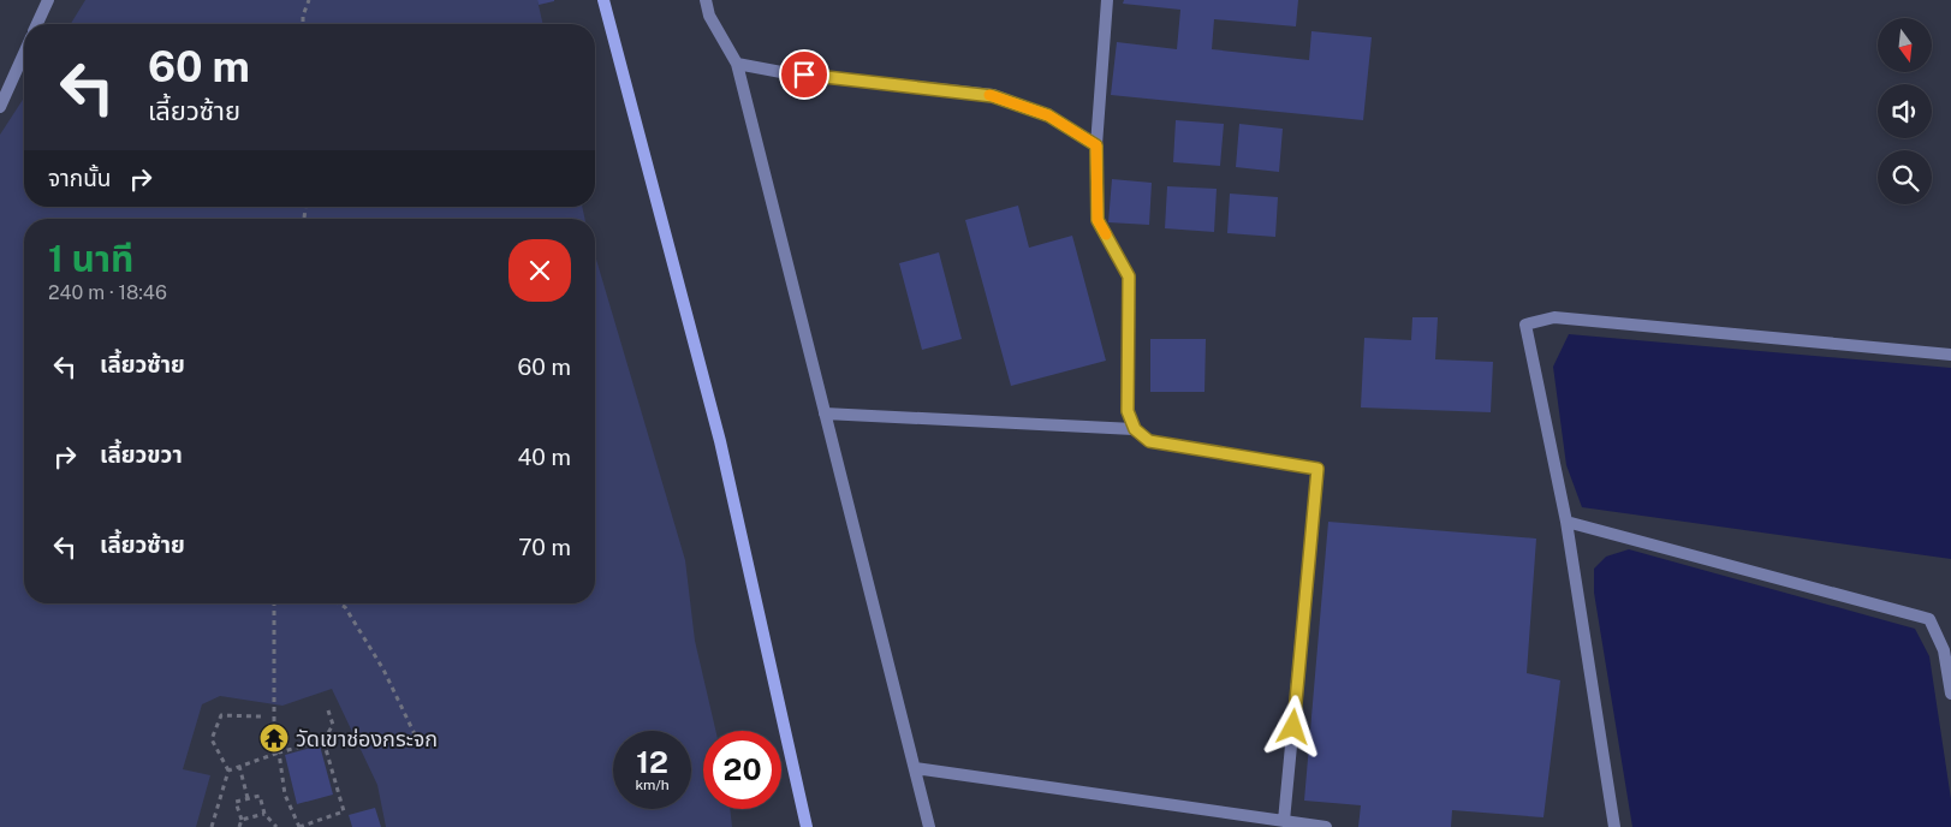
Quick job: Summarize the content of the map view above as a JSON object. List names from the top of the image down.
{
  "places": {
    "temple": ["วัดเขาช่องกระจก"]
  },
  "north": "bottom",
  "page": {
    "turn": ["60 m", "เลี้ยวซ้าย"],
    "then": "จากนั้น",
    "heading": ["1 นาที", "240 m · 18:46"],
    "list": [
      {
        "name": "เลี้ยวซ้าย",
        "value": "60 m"
      },
      {
        "name": "เลี้ยวขวา",
        "value": "40 m"
      },
      {
        "name": "เลี้ยวซ้าย",
        "value": "70 m"
      }
    ],
    "speed": "12 km/h",
    "limit": "20"
  }
}
